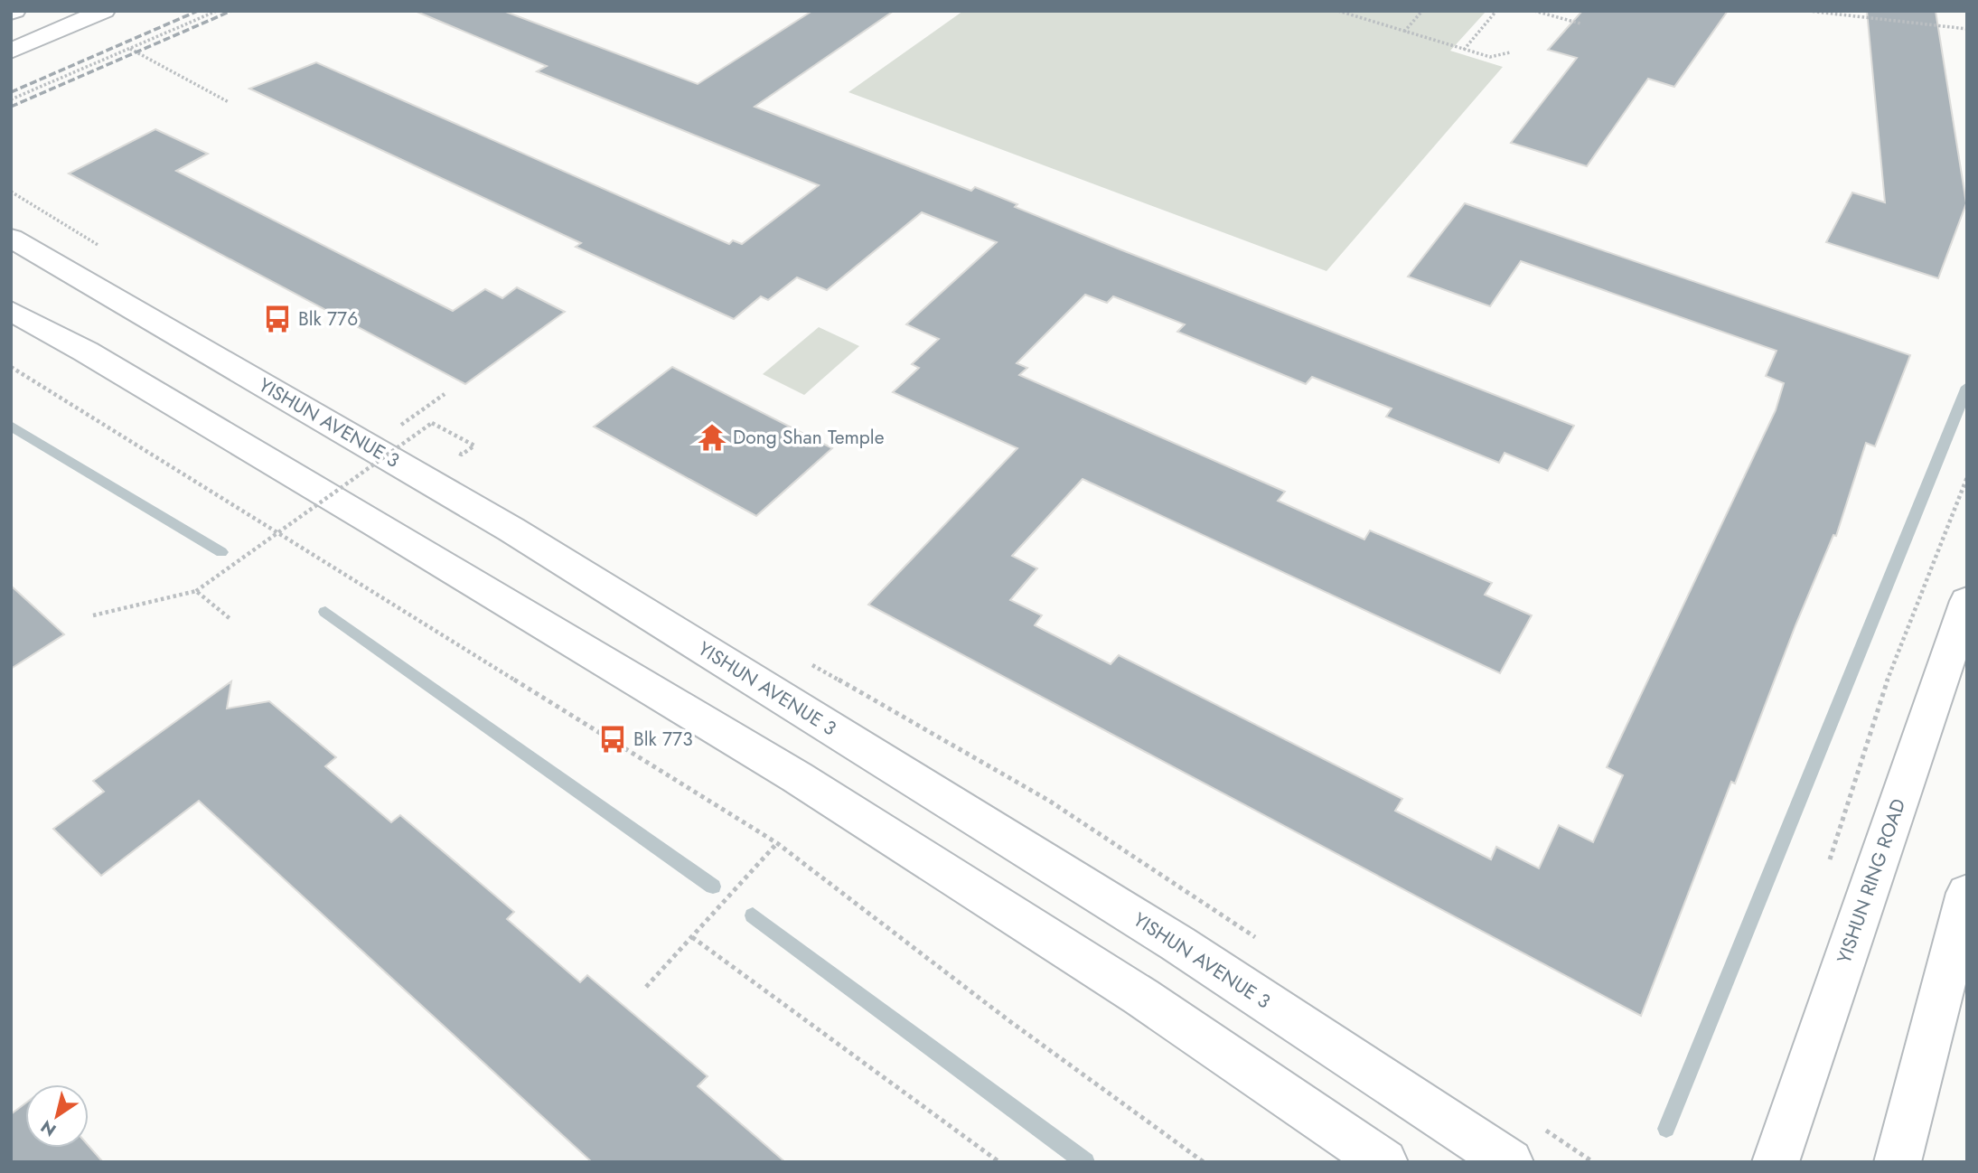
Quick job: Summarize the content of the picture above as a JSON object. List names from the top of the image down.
{
  "streets": {
    "main road": ["YISHUN AVENUE 3", "YISHUN RING ROAD"]
  },
  "places": {
    "bus stop": ["Blk 776", "Blk 773"],
    "temple": ["Dong Shan Temple"]
  },
  "north": "bottom left"
}
